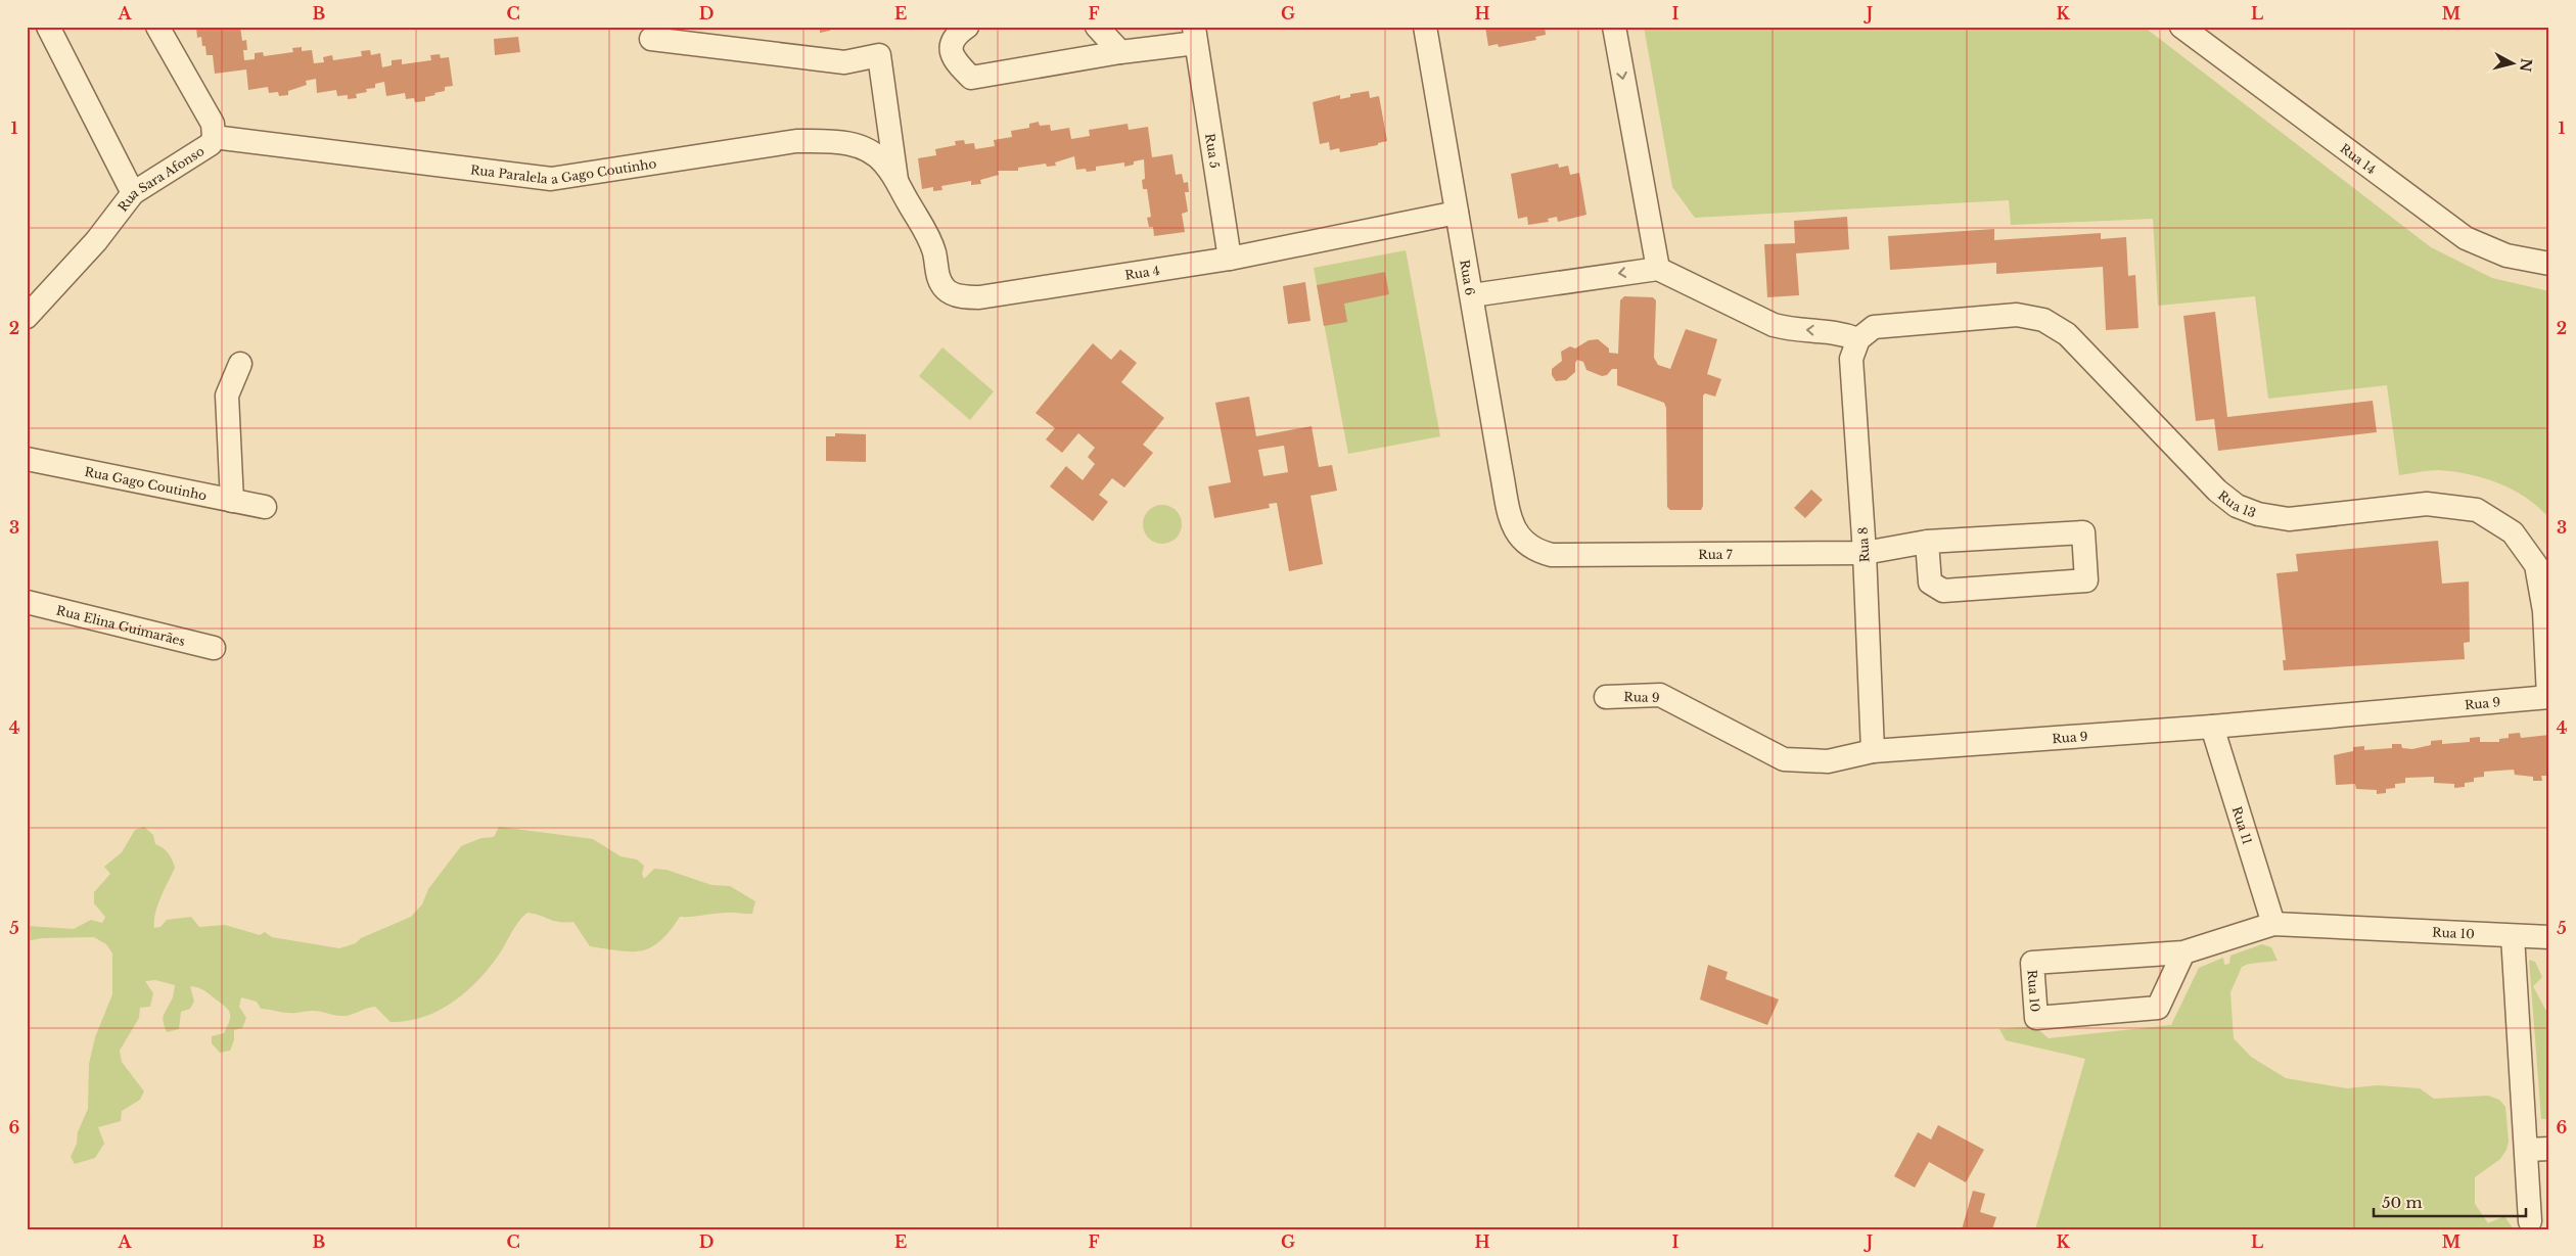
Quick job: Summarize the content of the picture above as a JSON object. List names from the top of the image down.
{
  "streets": {
    "street": [
      "Rua 5",
      "Rua 14",
      "Rua Paralela a Gago Coutinho",
      "Rua Sara Afonso",
      "Rua 4",
      "Rua 6",
      "Rua Gago Coutinho",
      "Rua 13",
      "Rua 8",
      "Rua 7",
      "Rua Elina Guimarães",
      "Rua 9",
      "Rua 11",
      "Rua 10"
    ]
  },
  "crossings": [
    ["Rua 5", "Rua 4"],
    ["Rua Paralela a Gago Coutinho", "Rua Sara Afonso"],
    ["Rua Paralela a Gago Coutinho", "Rua 4"],
    ["Rua 4", "Rua 6"],
    ["Rua 6", "Rua 7"],
    ["Rua 13", "Rua 8"],
    ["Rua 13", "Rua 9"],
    ["Rua 8", "Rua 7"],
    ["Rua 8", "Rua 9"],
    ["Rua 9", "Rua 11"],
    ["Rua 11", "Rua 10"]
  ],
  "scale_bar": "50 m",
  "north": "right",
  "grid": {
    "columns": [
      "A",
      "B",
      "C",
      "D",
      "E",
      "F",
      "G",
      "H",
      "I",
      "J",
      "K",
      "L",
      "M"
    ],
    "rows": [
      "1",
      "2",
      "3",
      "4",
      "5",
      "6"
    ]
  }
}
